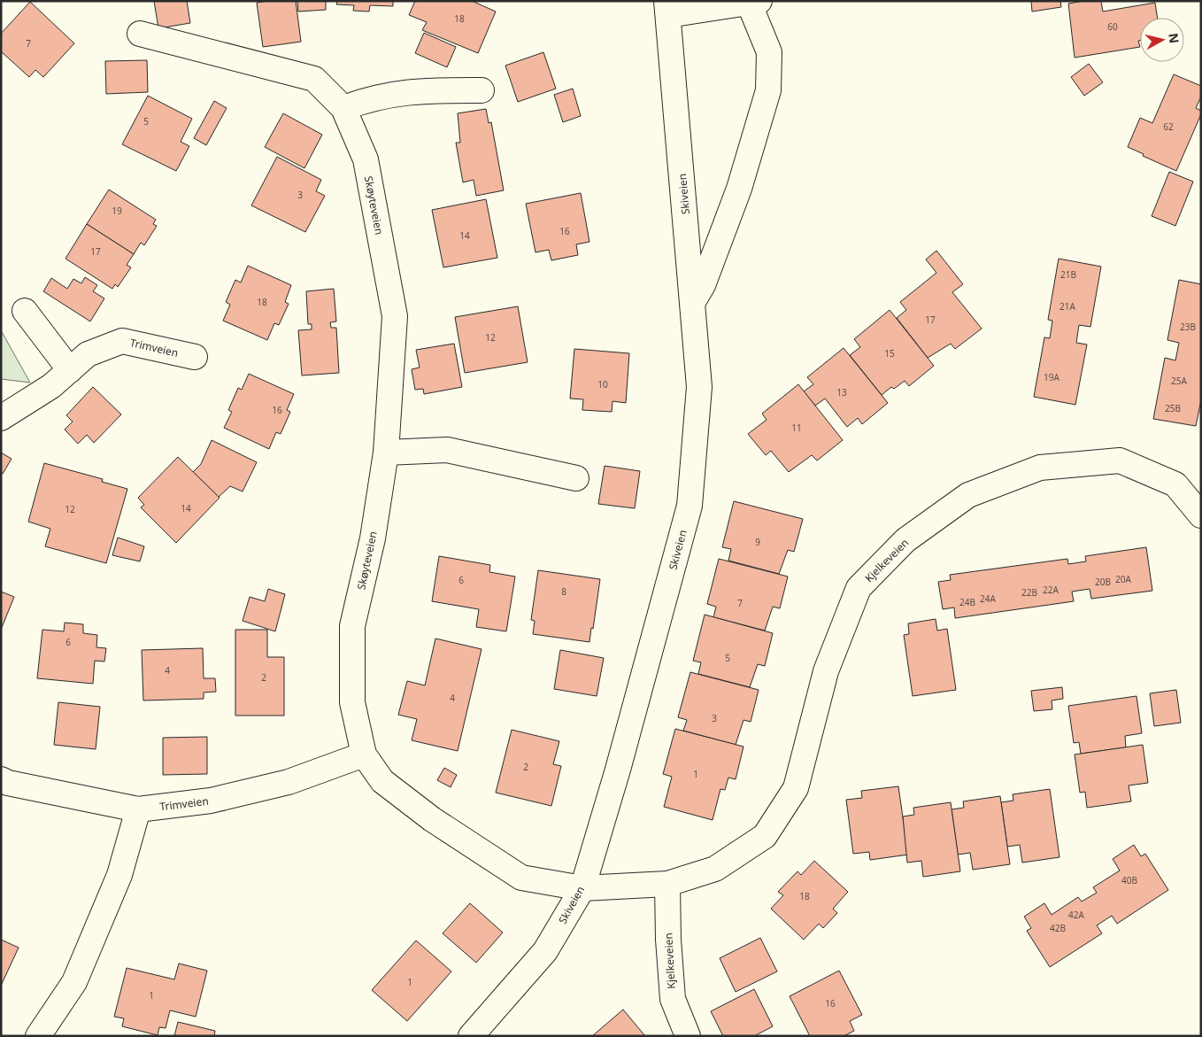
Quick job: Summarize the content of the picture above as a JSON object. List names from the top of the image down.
{
  "streets": {
    "street": [
      "Skiveien",
      "Skøyteveien",
      "Trimveien",
      "Kjelkeveien"
    ]
  },
  "crossings": [
    ["Skiveien", "Skøyteveien"],
    ["Skiveien", "Kjelkeveien"],
    ["Skøyteveien", "Trimveien"],
    ["Skøyteveien", "Kjelkeveien"]
  ],
  "house_numbers": [
    "18",
    "60",
    "7",
    "5",
    "62",
    "3",
    "19",
    "16",
    "14",
    "17",
    "21B",
    "18",
    "21A",
    "17",
    "23B",
    "12",
    "15",
    "19A",
    "25A",
    "10",
    "13",
    "25B",
    "16",
    "11",
    "14",
    "12",
    "9",
    "20A",
    "6",
    "20B",
    "22A",
    "8",
    "22B",
    "24A",
    "24B",
    "7",
    "6",
    "5",
    "4",
    "2",
    "4",
    "3",
    "2",
    "1",
    "40B",
    "18",
    "42A",
    "42B",
    "1",
    "1",
    "16"
  ],
  "north": "right"
}
